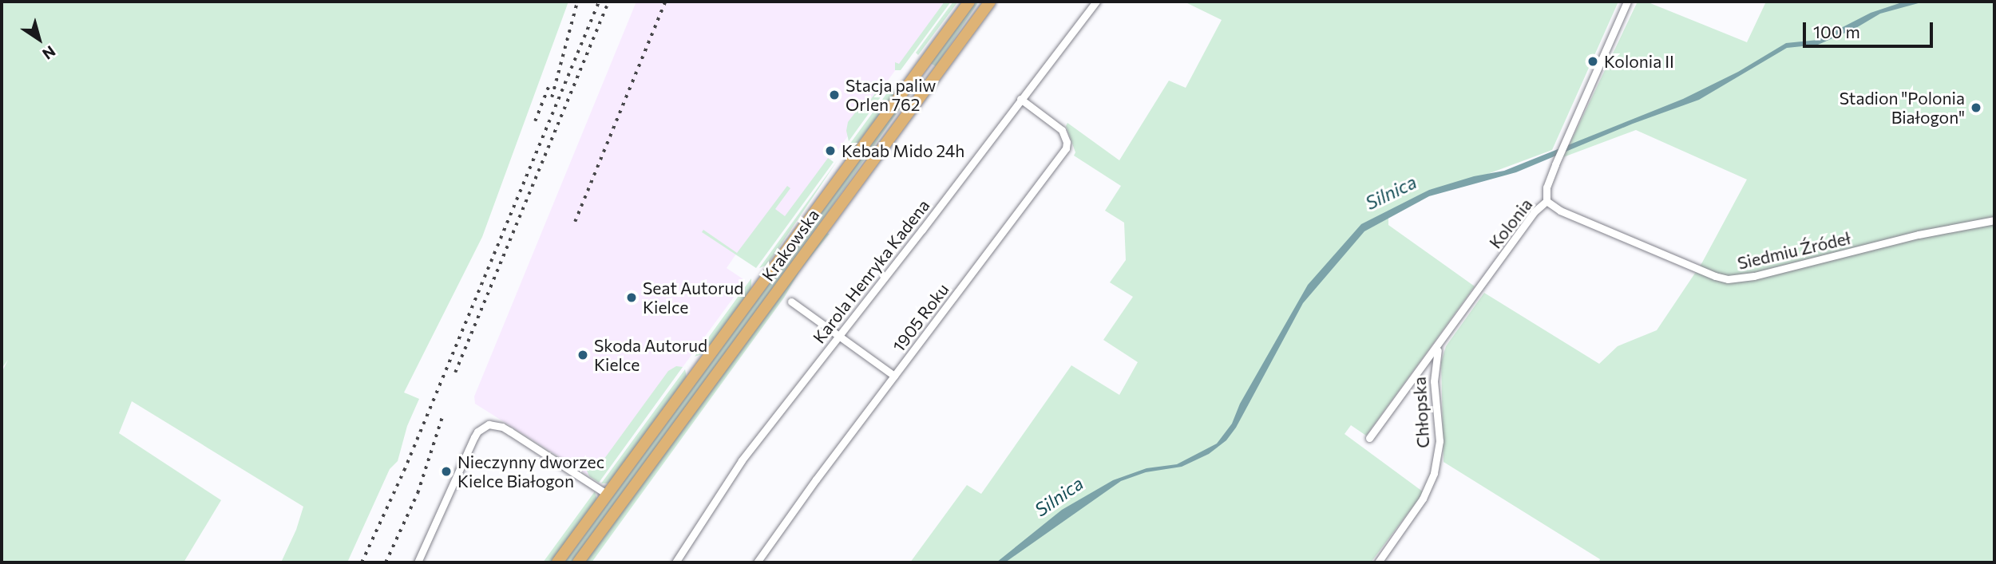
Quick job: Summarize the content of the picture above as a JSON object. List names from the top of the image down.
{
  "streets": {
    "main road": ["Krakowska"],
    "street": [
      "Kolonia",
      "Siedmiu Źródeł",
      "Karola Henryka Kadena",
      "1905 Roku",
      "Chłopska"
    ]
  },
  "crossings": [
    ["Kolonia", "Siedmiu Źródeł"],
    ["Kolonia", "Chłopska"],
    ["Karola Henryka Kadena", "1905 Roku"]
  ],
  "water": ["Silnica"],
  "places": [
    "Kolonia II",
    "Stacja paliw Orlen 762",
    "Stadion \"Polonia Białogon\"",
    "Kebab Mido 24h",
    "Seat Autorud Kielce",
    "Skoda Autorud Kielce",
    "Nieczynny dworzec Kielce Białogon"
  ],
  "scale_bar": "100 m",
  "north": "bottom right"
}
